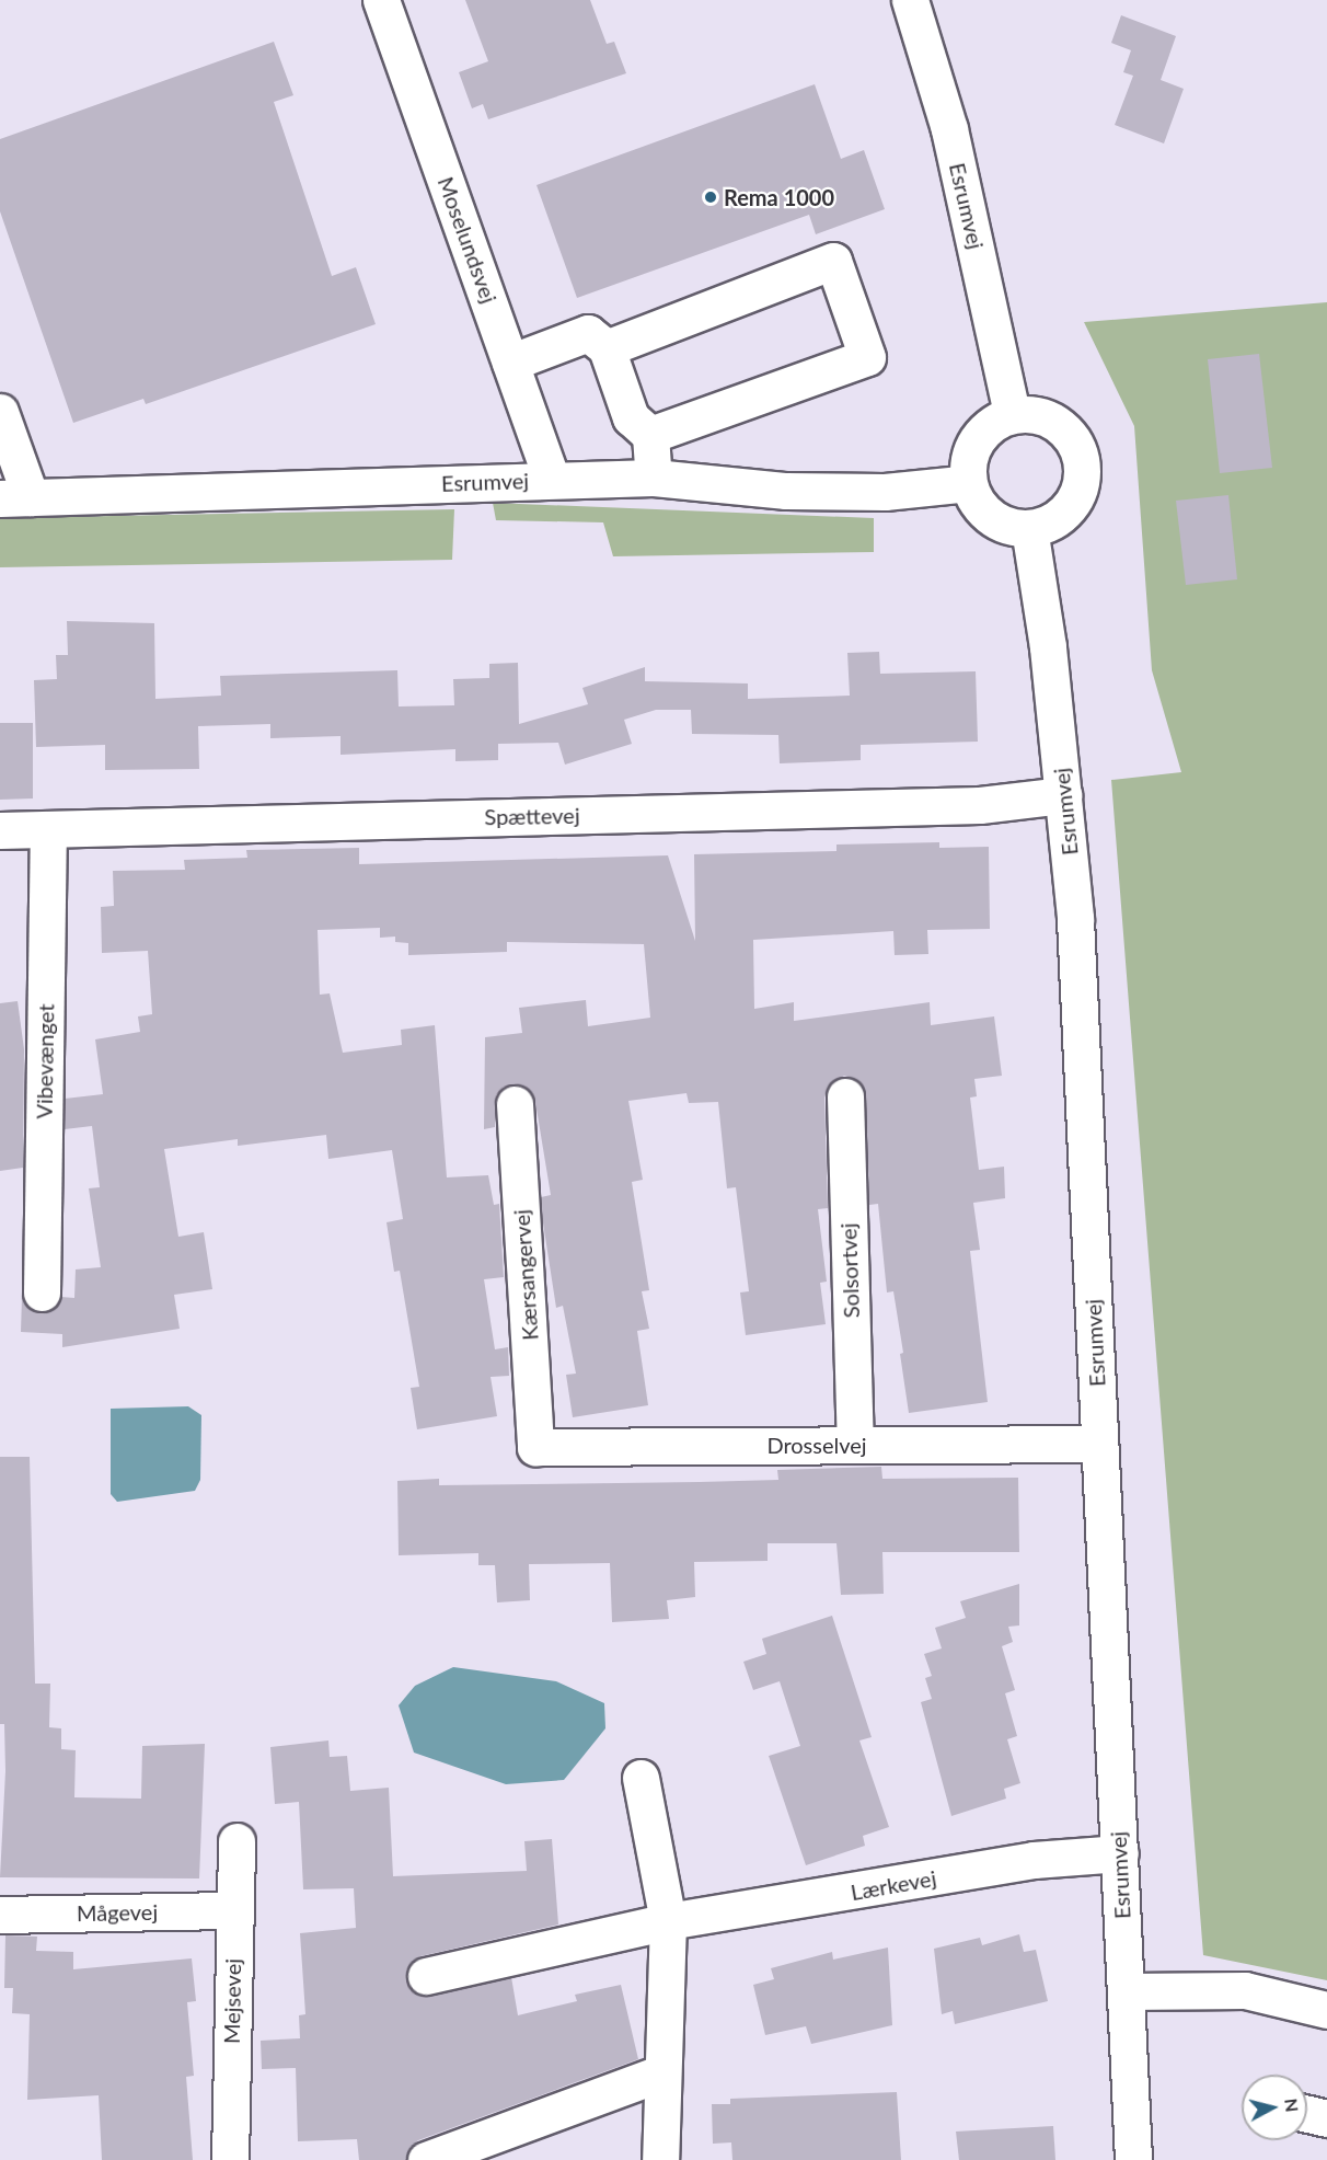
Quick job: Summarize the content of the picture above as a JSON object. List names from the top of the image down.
{
  "streets": {
    "street": [
      "Esrumvej",
      "Moselundsvej",
      "Spættevej",
      "Vibevænget",
      "Solsortvej",
      "Kærsangervej",
      "Drosselvej",
      "Lærkevej",
      "Mågevej",
      "Mejsevej"
    ]
  },
  "crossings": [
    ["Esrumvej", "Moselundsvej"],
    ["Esrumvej", "Spættevej"],
    ["Esrumvej", "Drosselvej"],
    ["Esrumvej", "Lærkevej"],
    ["Spættevej", "Vibevænget"],
    ["Solsortvej", "Drosselvej"],
    ["Kærsangervej", "Drosselvej"],
    ["Mågevej", "Mejsevej"]
  ],
  "places": ["Rema 1000"],
  "north": "right"
}
